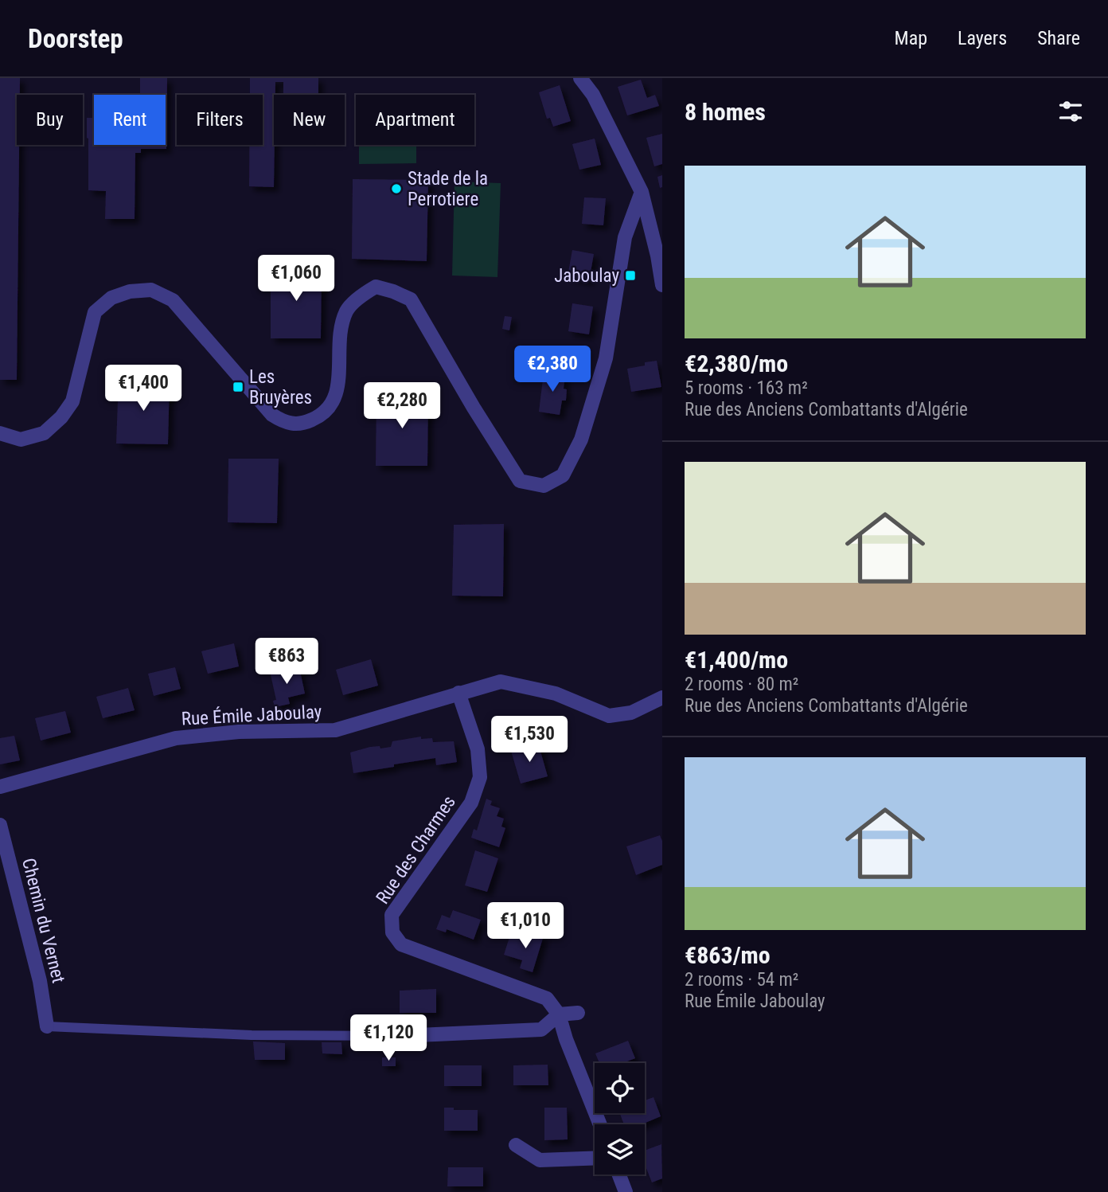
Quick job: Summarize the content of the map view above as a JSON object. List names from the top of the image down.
{
  "streets": {
    "street": ["Rue Émile Jaboulay", "Rue des Charmes", "Chemin du Vernet"]
  },
  "crossings": [
    ["Rue Émile Jaboulay", "Rue des Charmes"]
  ],
  "places": {
    "other": ["Stade de la Perrotiere"],
    "transit": ["Jaboulay", "Les Bruyères"]
  },
  "page": {
    "header": "Doorstep",
    "nav": ["Map", "Layers", "Share"],
    "heading": "8 homes",
    "chip": [
      "Buy",
      "Rent",
      "Filters",
      "New",
      "Apartment"
    ],
    "list": [
      {
        "name": "€2,380/mo",
        "note": "5 rooms · 163 m² · Rue des Anciens Combattants d'Algérie"
      },
      {
        "name": "€1,400/mo",
        "note": "2 rooms · 80 m² · Rue des Anciens Combattants d'Algérie"
      },
      {
        "name": "€863/mo",
        "note": "2 rooms · 54 m² · Rue Émile Jaboulay"
      }
    ],
    "price": [
      "€1,060",
      "€2,380",
      "€1,400",
      "€2,280",
      "€863",
      "€1,530",
      "€1,010",
      "€1,120"
    ]
  }
}
